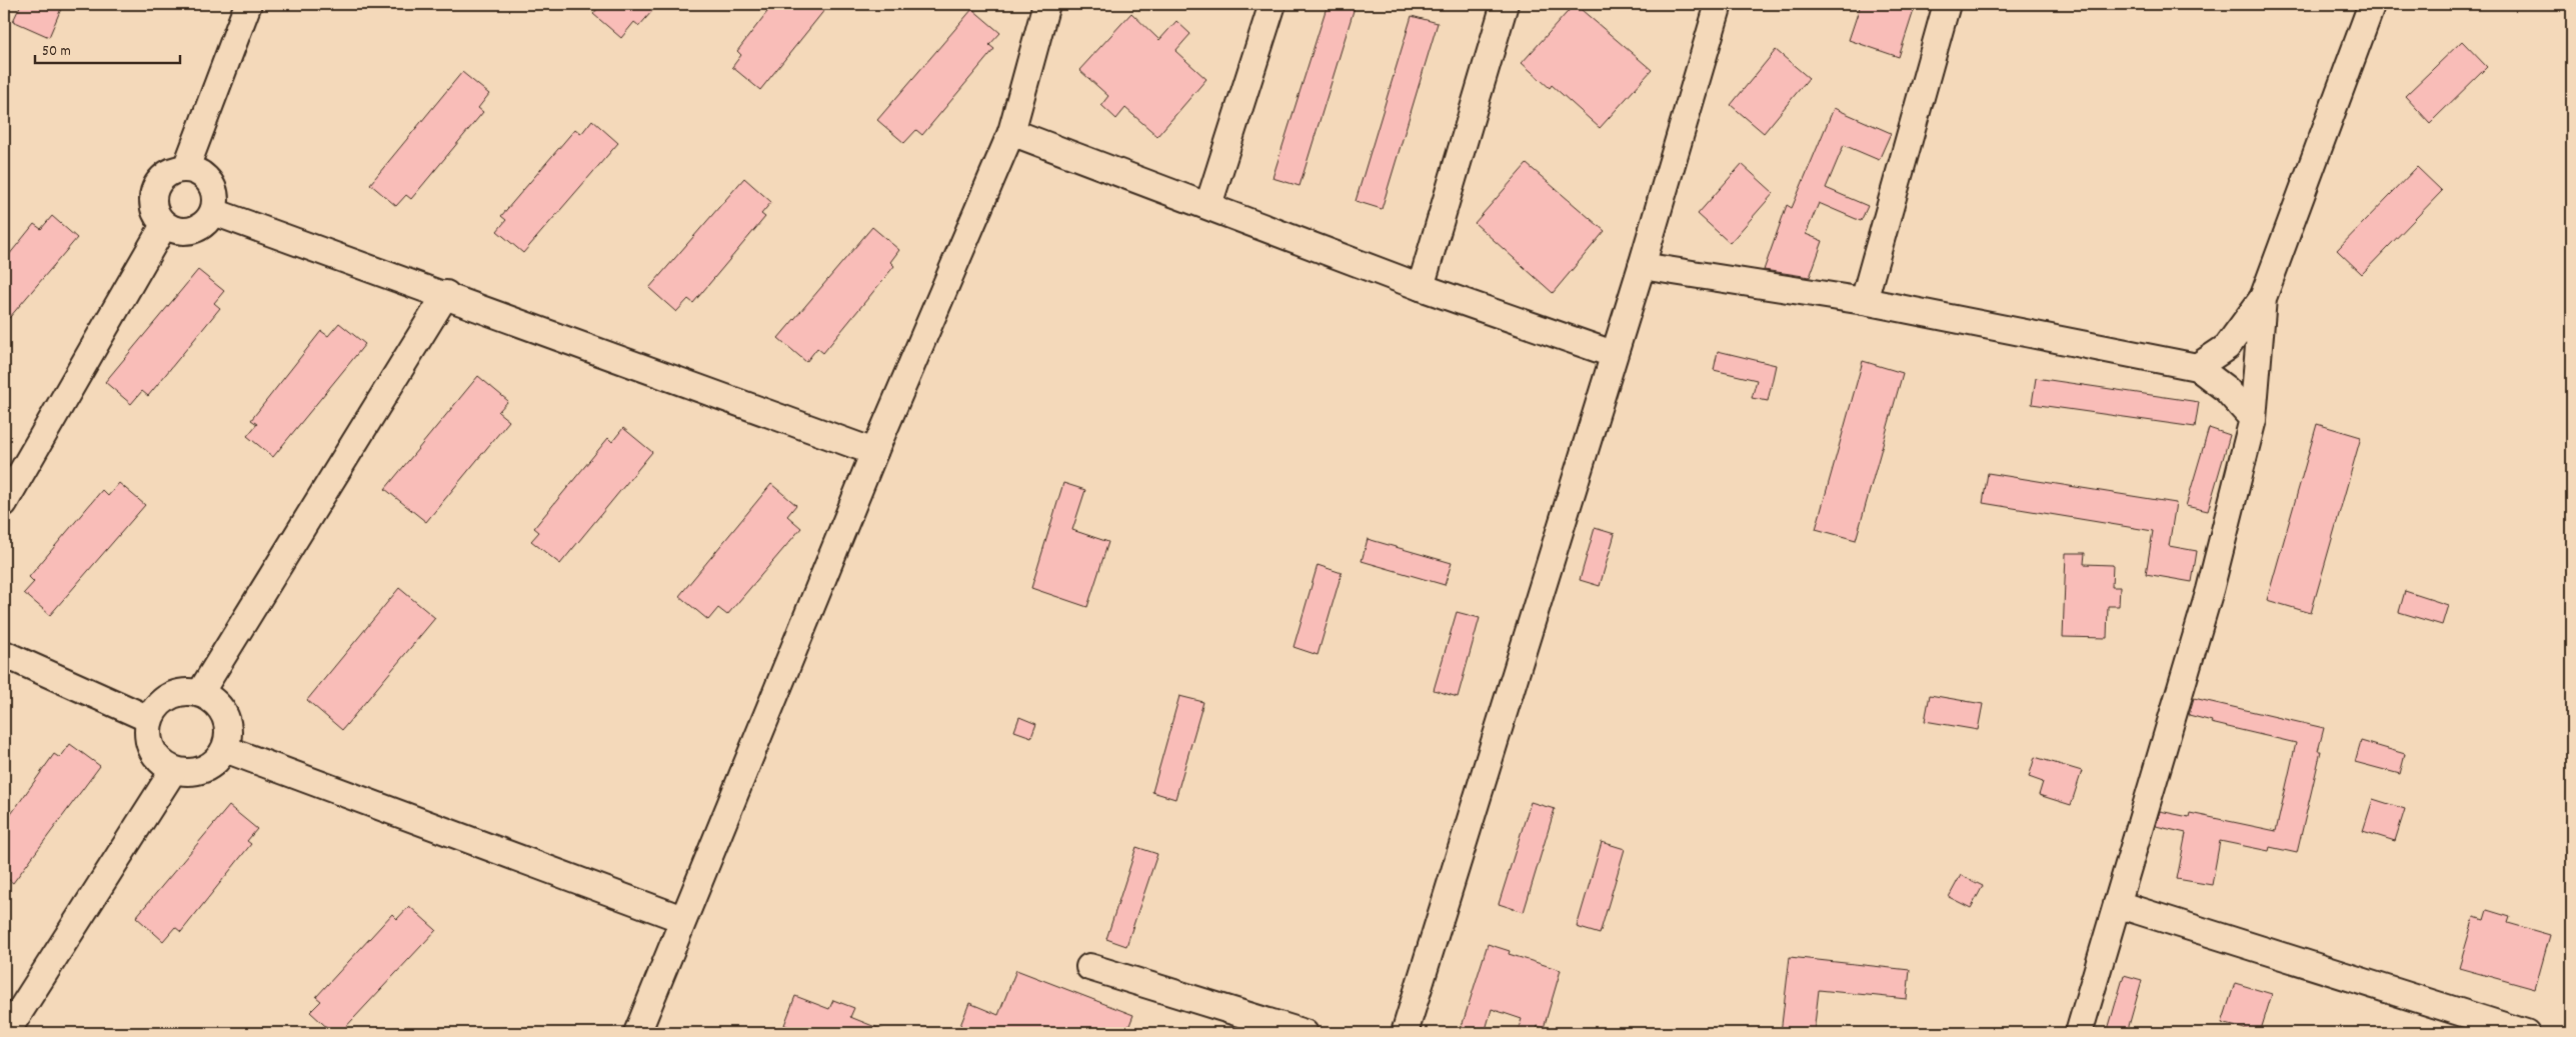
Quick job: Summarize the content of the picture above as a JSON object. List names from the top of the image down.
{
  "scale_bar": "50 m"
}
